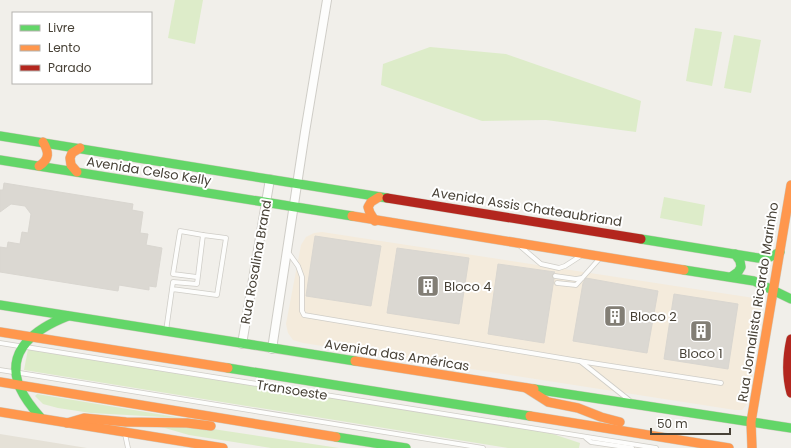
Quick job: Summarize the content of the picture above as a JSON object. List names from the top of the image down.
{
  "streets": {
    "main road": [
      "Avenida Celso Kelly",
      "Avenida Assis Chateaubriand",
      "Rua Jornalista Ricardo Marinho",
      "Avenida das Américas"
    ],
    "street": ["Rua Rosalina Brand"],
    "lane": ["Transoeste"]
  },
  "crossings": [
    ["Avenida Celso Kelly", "Avenida Assis Chateaubriand"],
    ["Avenida Celso Kelly", "Rua Rosalina Brand"],
    ["Avenida Assis Chateaubriand", "Rua Rosalina Brand"],
    ["Avenida Assis Chateaubriand", "Rua Jornalista Ricardo Marinho"],
    ["Rua Rosalina Brand", "Avenida das Américas"],
    ["Rua Jornalista Ricardo Marinho", "Avenida das Américas"]
  ],
  "places": {
    "building": ["Bloco 4", "Bloco 2", "Bloco 1"]
  },
  "legend": ["Livre", "Lento", "Parado"],
  "scale_bar": "50 m"
}
